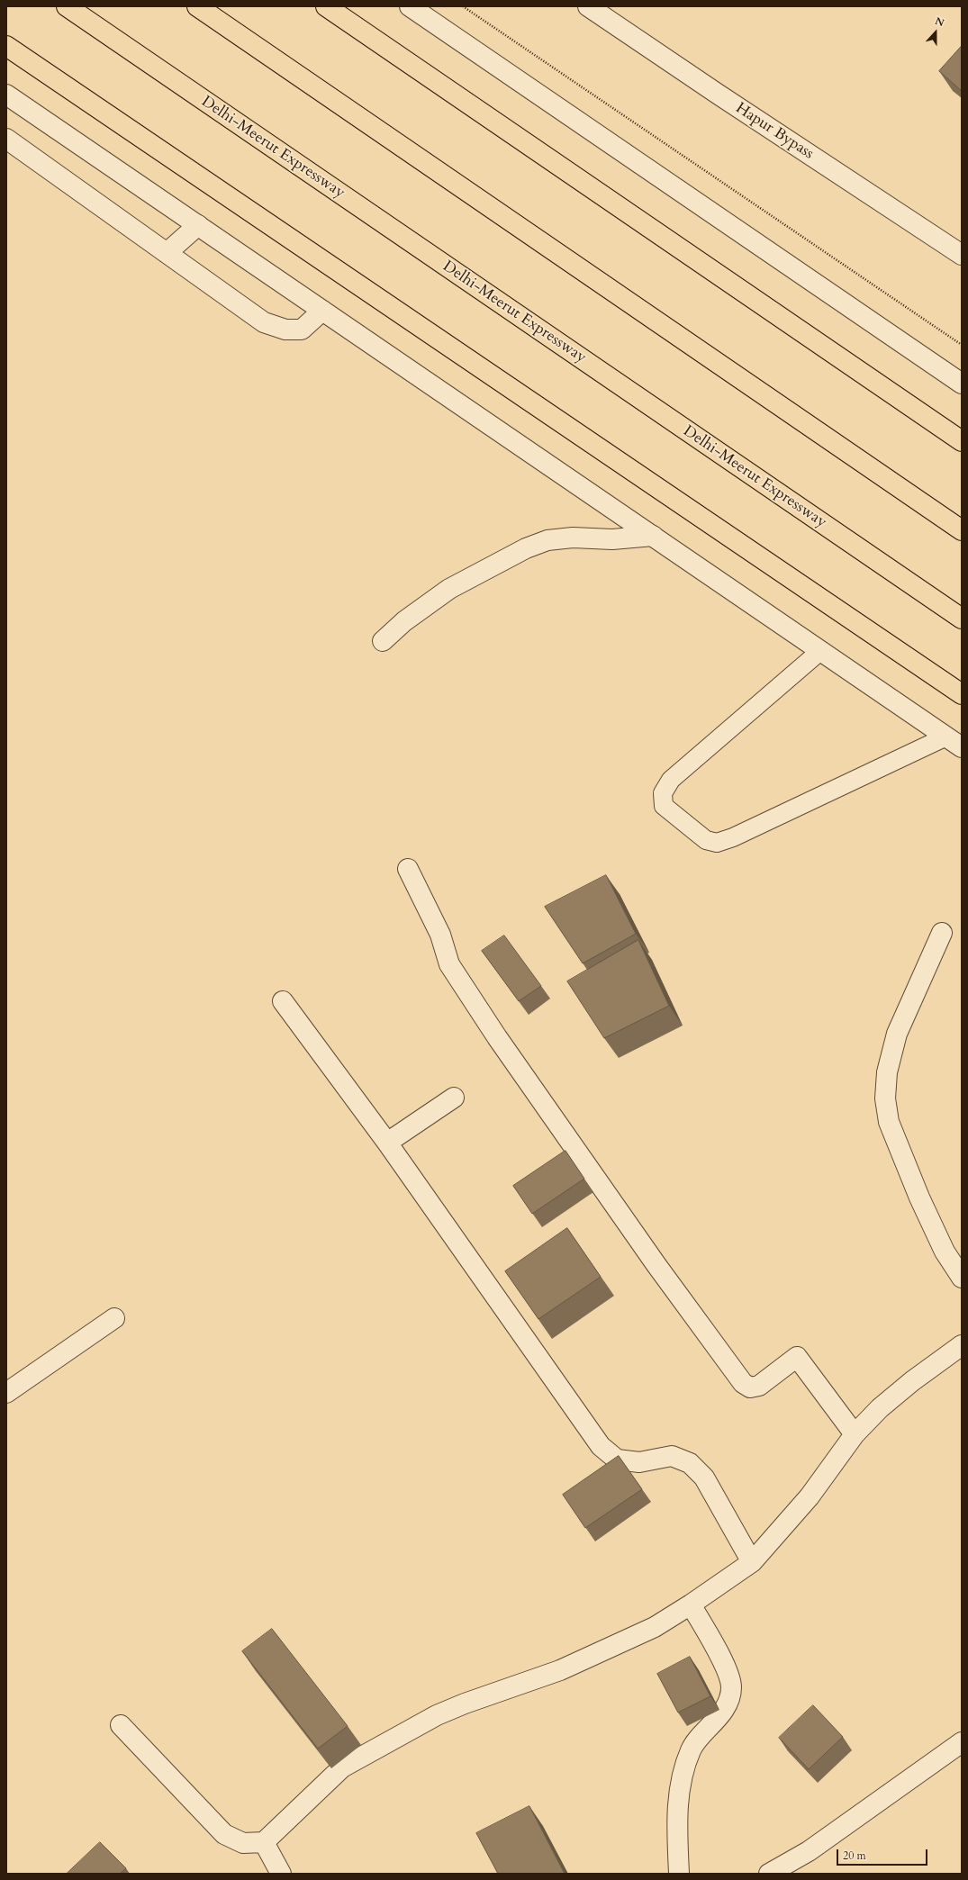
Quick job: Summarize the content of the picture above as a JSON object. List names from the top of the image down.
{
  "streets": {
    "highway": ["Delhi-Meerut Expressway"],
    "street": ["Hapur Bypass"]
  },
  "scale_bar": "20 m",
  "north": "top"
}
